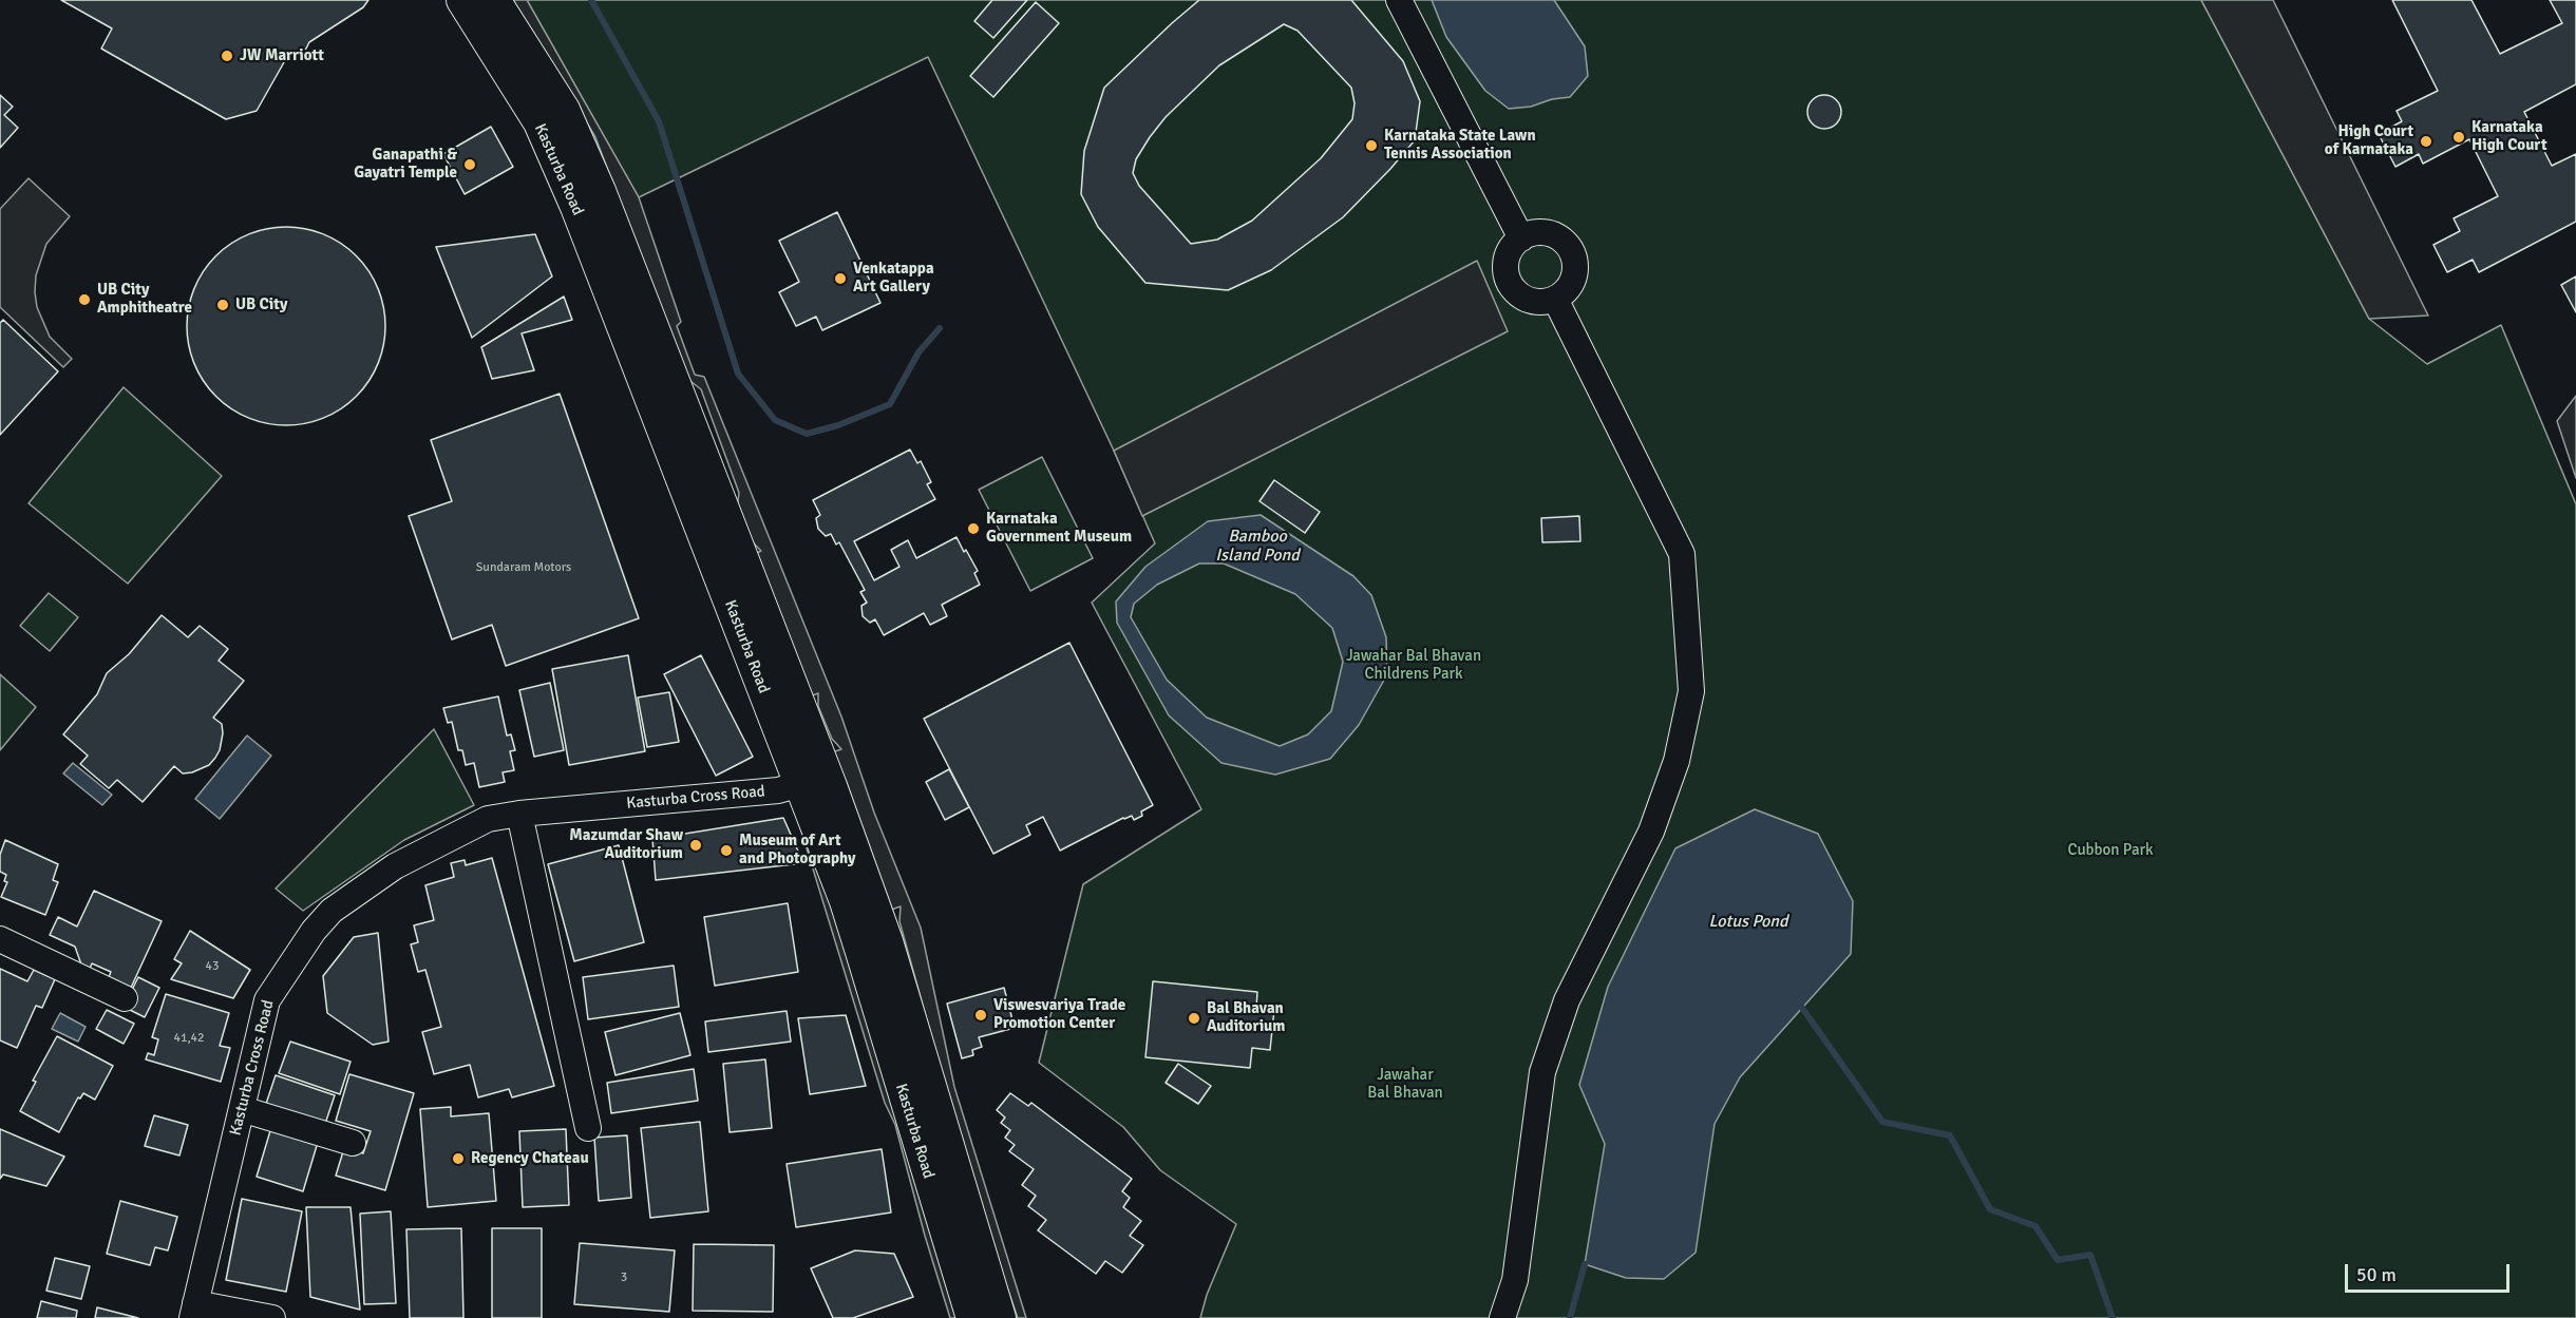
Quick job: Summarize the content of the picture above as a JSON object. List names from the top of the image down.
{
  "streets": {
    "main road": ["Kasturba Road"],
    "street": ["Kasturba Cross Road"]
  },
  "crossings": [
    ["Kasturba Road", "Kasturba Cross Road"]
  ],
  "water": ["Bamboo Island Pond", "Lotus Pond"],
  "parks": ["Jawahar Bal Bhavan Childrens Park", "Cubbon Park", "Jawahar Bal Bhavan"],
  "places": [
    "JW Marriott",
    "Karnataka High Court",
    "High Court of Karnataka",
    "Karnataka State Lawn Tennis Association",
    "Ganapathi & Gayatri Temple",
    "Venkatappa Art Gallery",
    "UB City Amphitheatre",
    "UB City",
    "Karnataka Government Museum",
    "Mazumdar Shaw Auditorium",
    "Museum of Art and Photography",
    "Viswesvariya Trade Promotion Center",
    "Bal Bhavan Auditorium",
    "Regency Chateau"
  ],
  "house_numbers": [
    "Sundaram Motors",
    "43",
    "41,42",
    "3"
  ],
  "scale_bar": "50 m"
}
